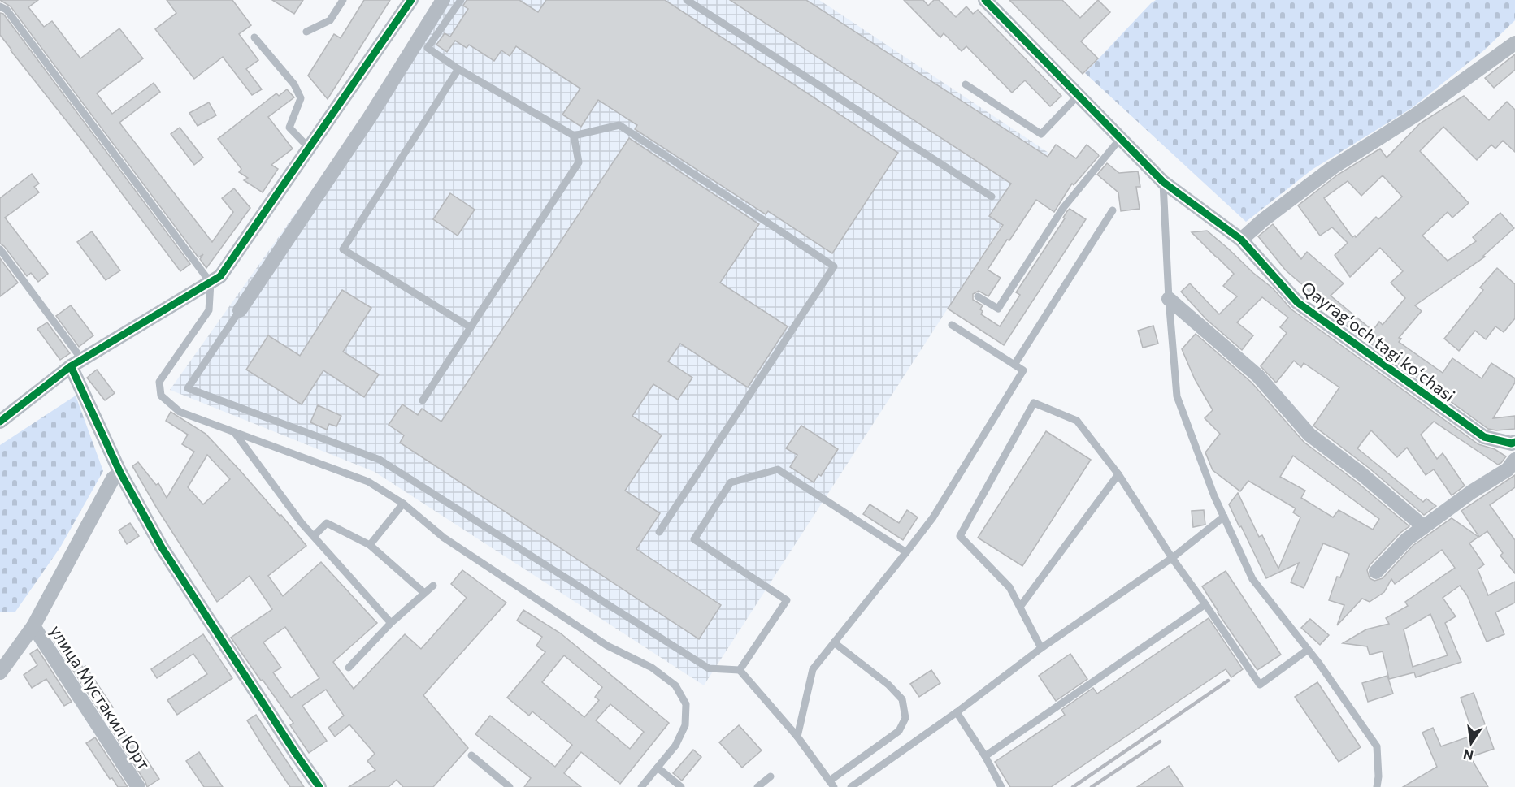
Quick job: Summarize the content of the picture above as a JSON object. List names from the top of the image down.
{
  "streets": {
    "street": ["Qayragʻoch tagi koʻchasi", "улица Мустакил Юрт"]
  },
  "north": "bottom"
}
